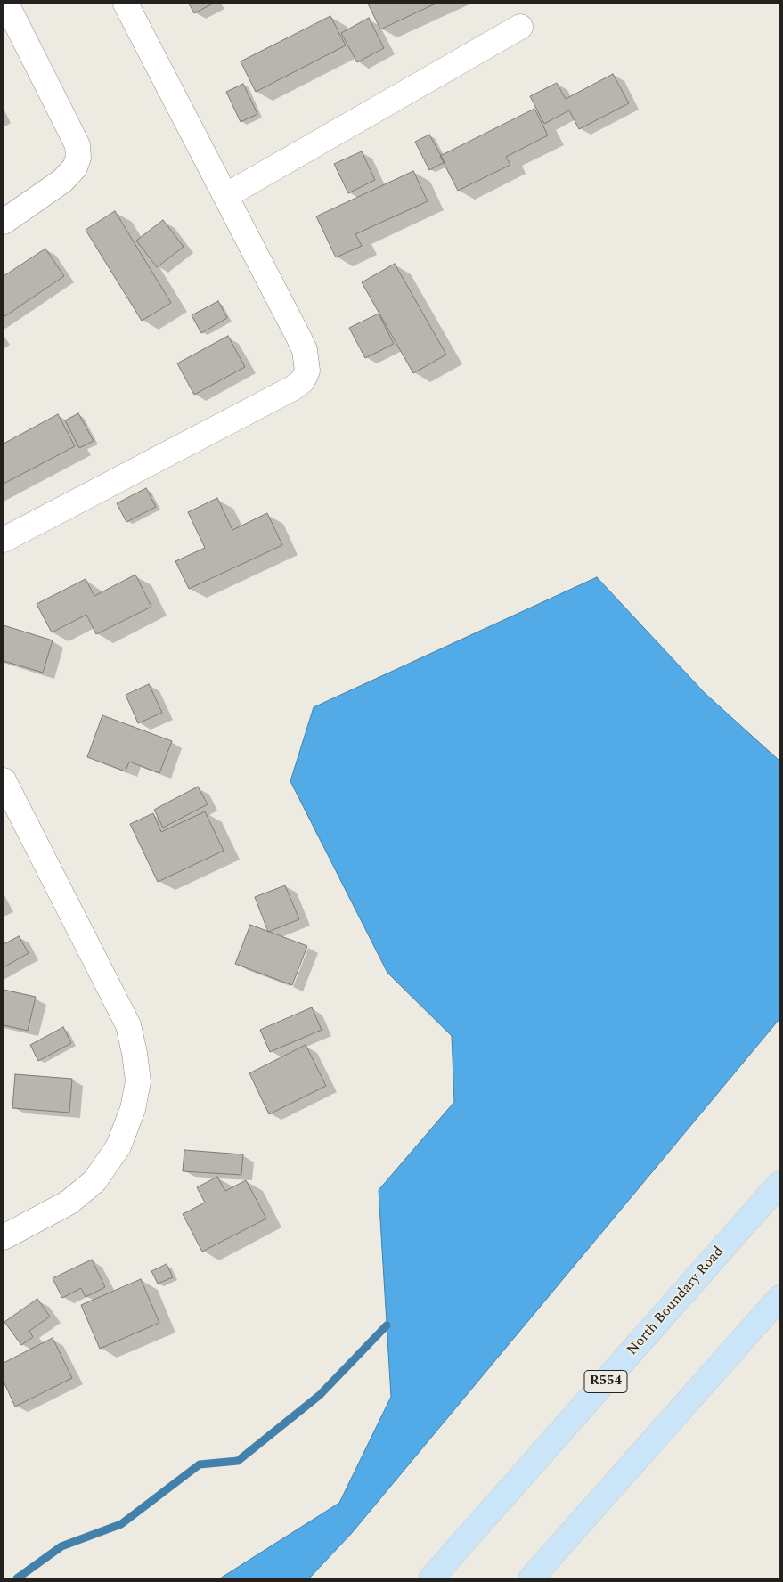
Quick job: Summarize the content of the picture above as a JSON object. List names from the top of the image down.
{
  "streets": {
    "main road": ["North Boundary Road", "R554"]
  }
}
